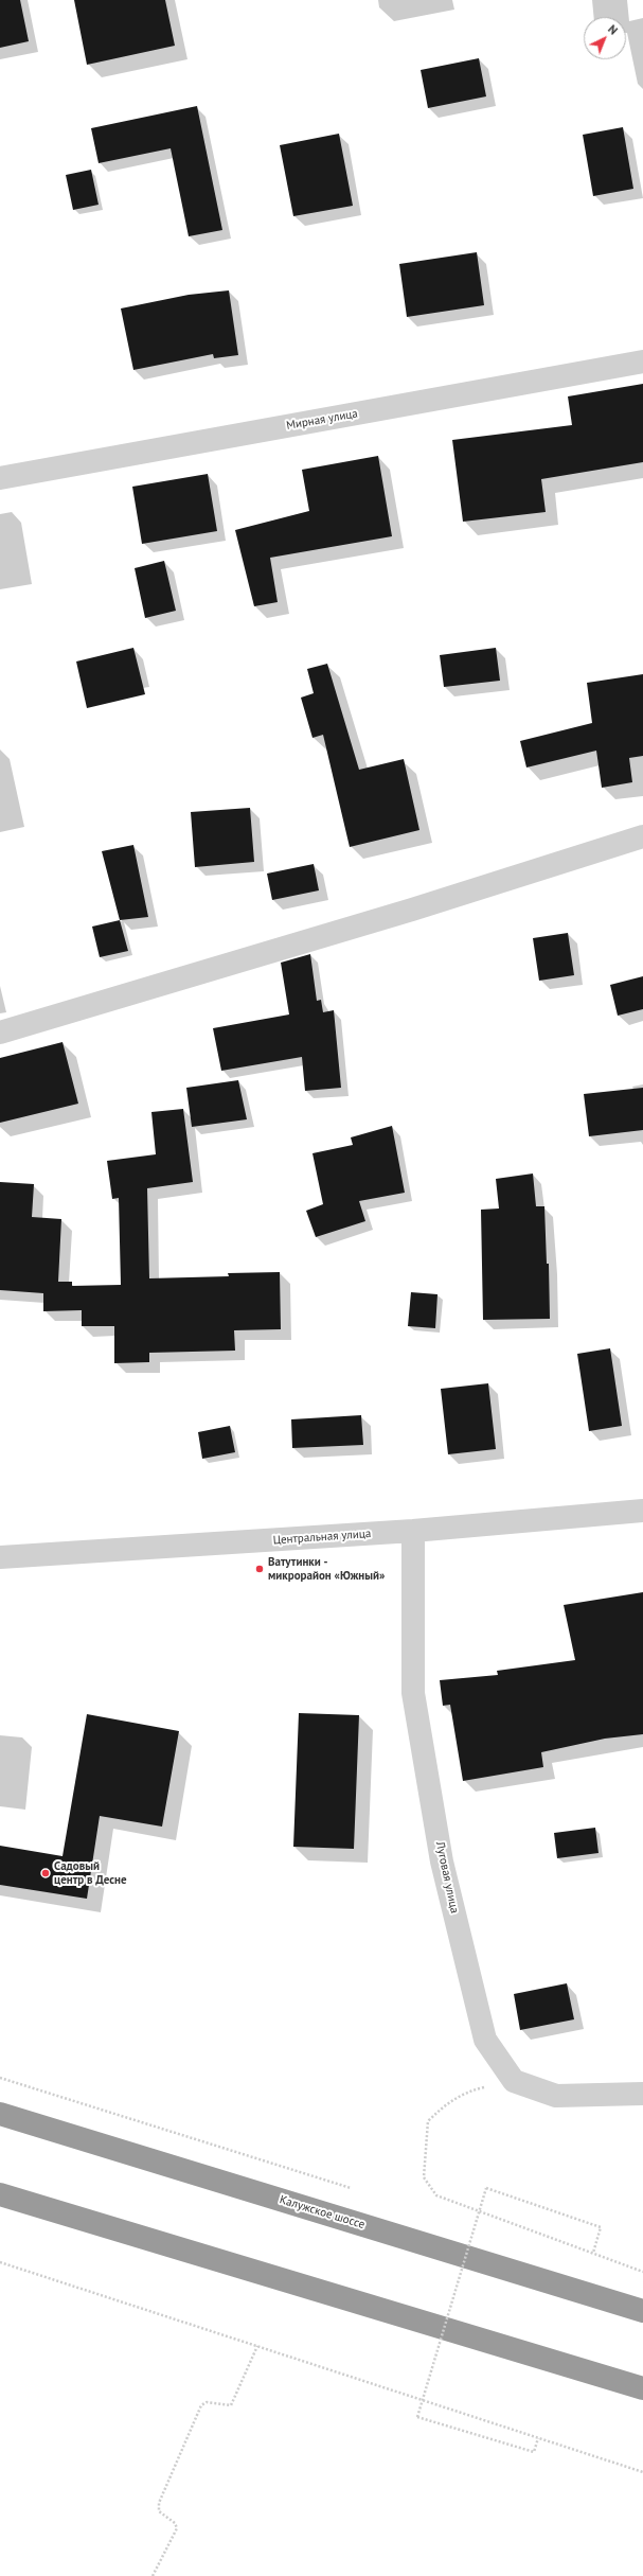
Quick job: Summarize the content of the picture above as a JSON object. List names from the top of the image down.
{
  "streets": {
    "highway": ["Калужское шоссе"],
    "street": ["Мирная улица", "Центральная улица", "Луговая улица"]
  },
  "crossings": [
    ["Центральная улица", "Луговая улица"]
  ],
  "places": ["Ватутинки - микрорайон «Южный»", "Садовый центр в Десне"],
  "north": "top right"
}
